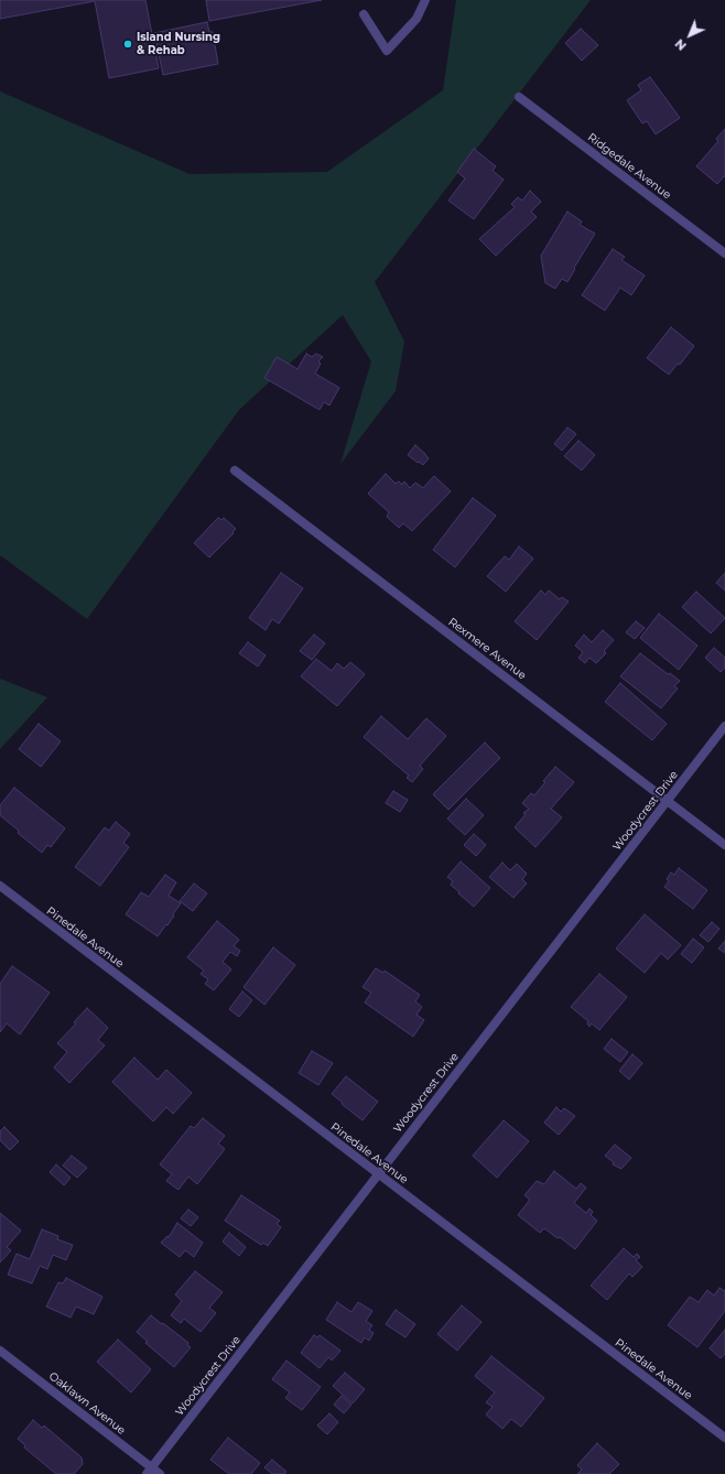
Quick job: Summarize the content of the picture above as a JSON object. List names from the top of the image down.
{
  "streets": {
    "street": [
      "Ridgedale Avenue",
      "Rexmere Avenue",
      "Woodycrest Drive",
      "Pinedale Avenue",
      "Oaklawn Avenue"
    ]
  },
  "crossings": [
    ["Rexmere Avenue", "Woodycrest Drive"],
    ["Woodycrest Drive", "Pinedale Avenue"],
    ["Woodycrest Drive", "Oaklawn Avenue"]
  ],
  "places": ["Island Nursing & Rehab"],
  "north": "bottom left"
}
